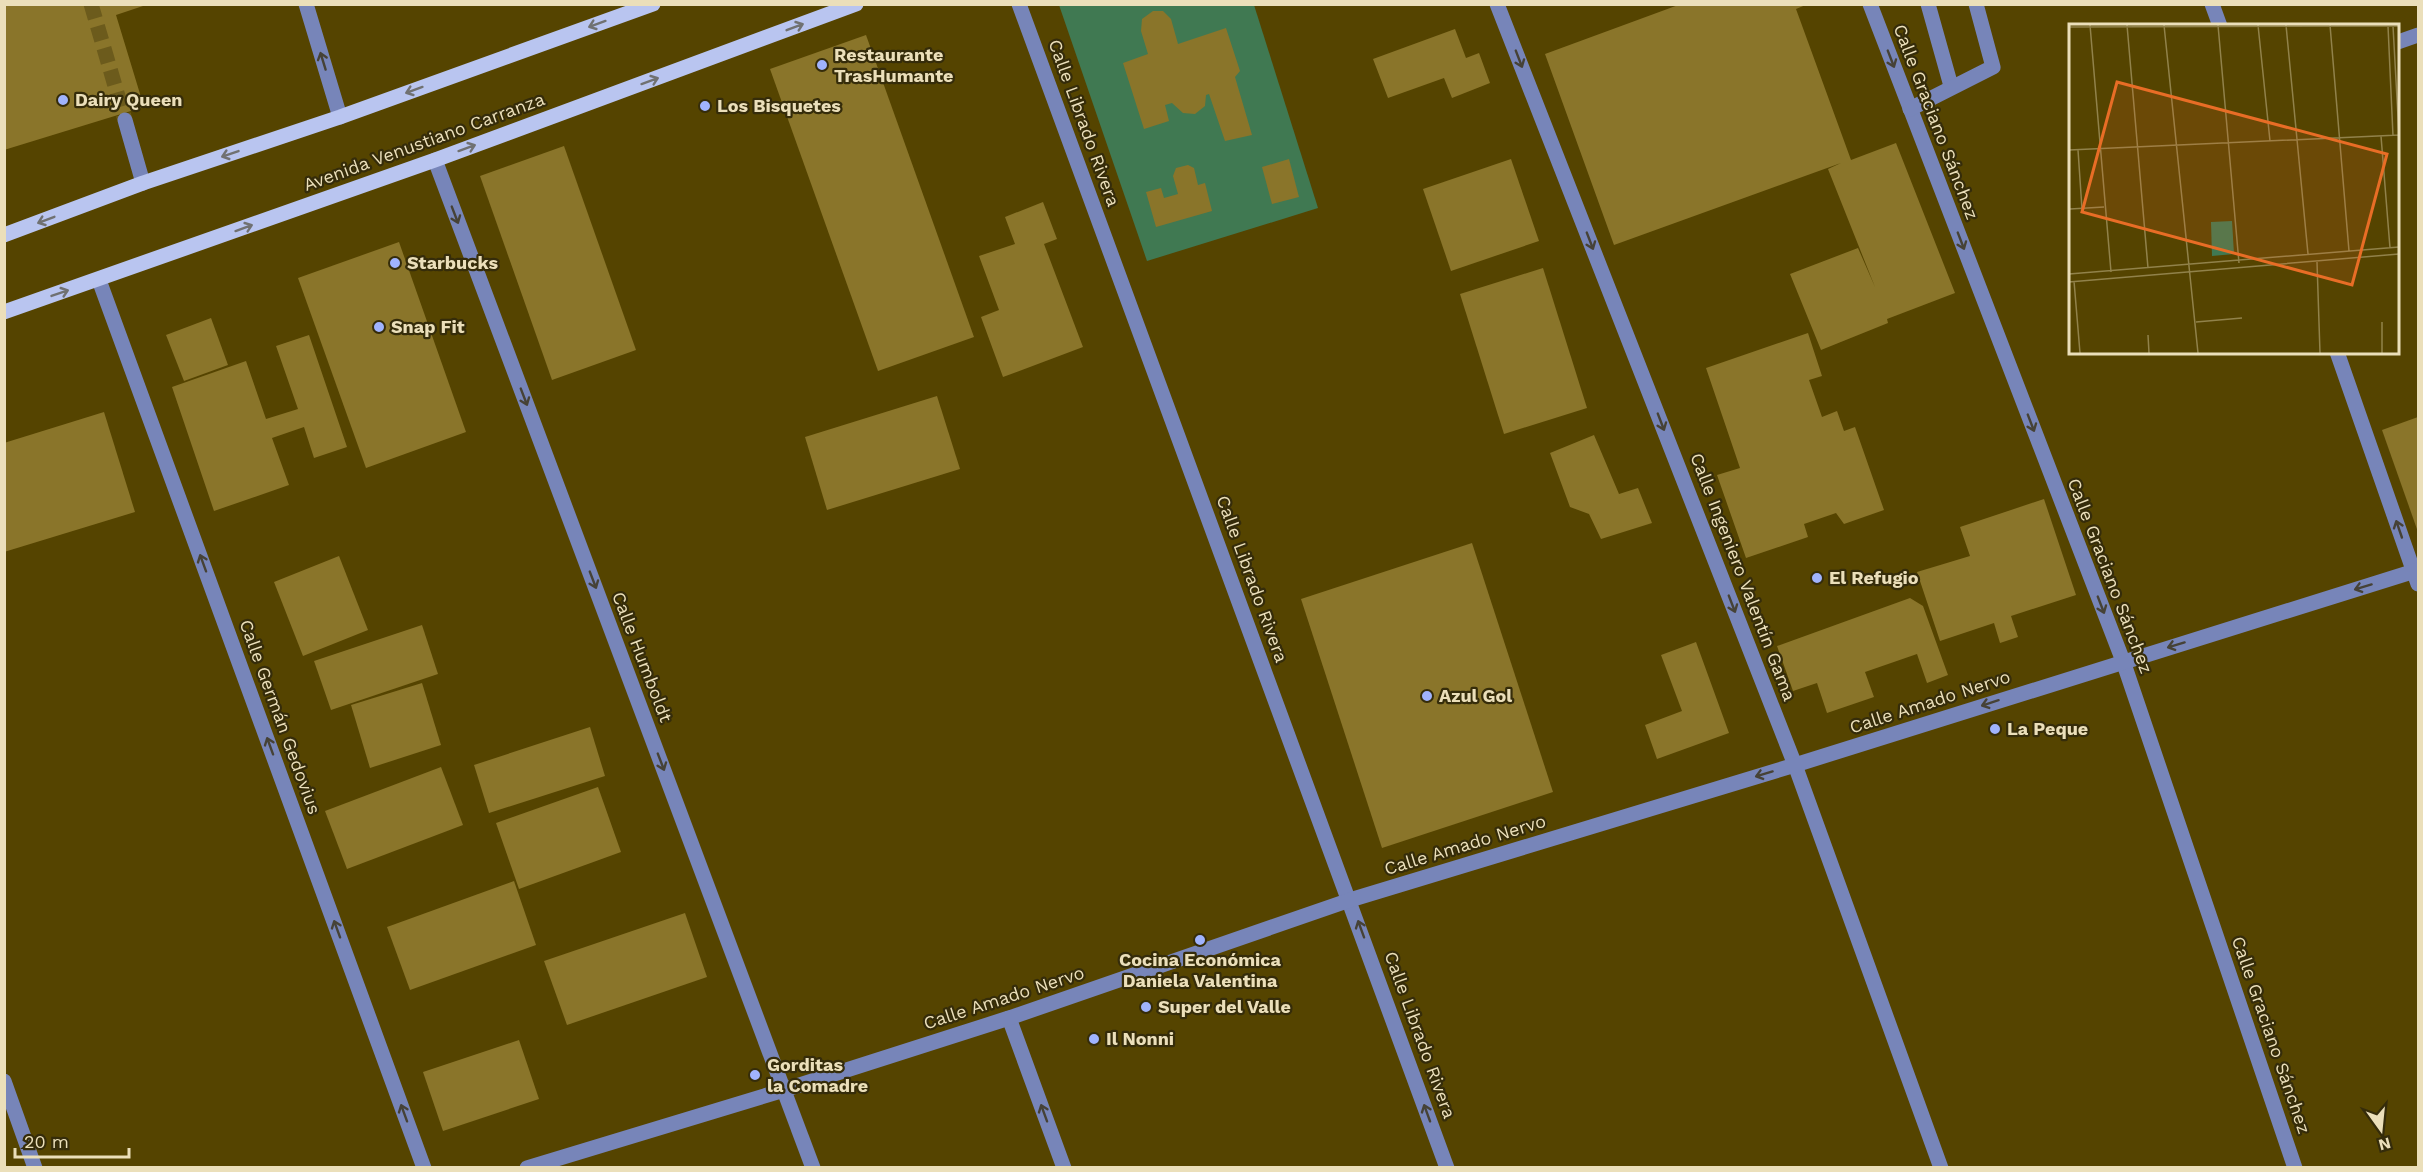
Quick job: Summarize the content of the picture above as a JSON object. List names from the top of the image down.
{
  "streets": {
    "main road": ["Avenida Venustiano Carranza"],
    "street": [
      "Calle Graciano Sánchez",
      "Calle Librado Rivera",
      "Calle Ingeniero Valentín Gama",
      "Calle Humboldt",
      "Calle Amado Nervo",
      "Calle Germán Gedovius"
    ]
  },
  "crossings": [
    ["Calle Graciano Sánchez", "Calle Amado Nervo"],
    ["Calle Librado Rivera", "Calle Amado Nervo"],
    ["Avenida Venustiano Carranza", "Calle Humboldt"],
    ["Avenida Venustiano Carranza", "Calle Germán Gedovius"],
    ["Calle Ingeniero Valentín Gama", "Calle Amado Nervo"],
    ["Calle Humboldt", "Calle Amado Nervo"]
  ],
  "one_way": [
    "Calle Graciano Sánchez",
    "Calle Ingeniero Valentín Gama",
    "Calle Humboldt",
    "Calle Amado Nervo",
    "Calle Germán Gedovius"
  ],
  "places": [
    "Restaurante TrasHumante",
    "Dairy Queen",
    "Los Bisquetes",
    "Starbucks",
    "Snap Fit",
    "El Refugio",
    "Azul Gol",
    "La Peque",
    "Cocina Económica Daniela Valentina",
    "Super del Valle",
    "Il Nonni",
    "Gorditas la Comadre"
  ],
  "scale_bar": "20 m",
  "north": "bottom"
}
